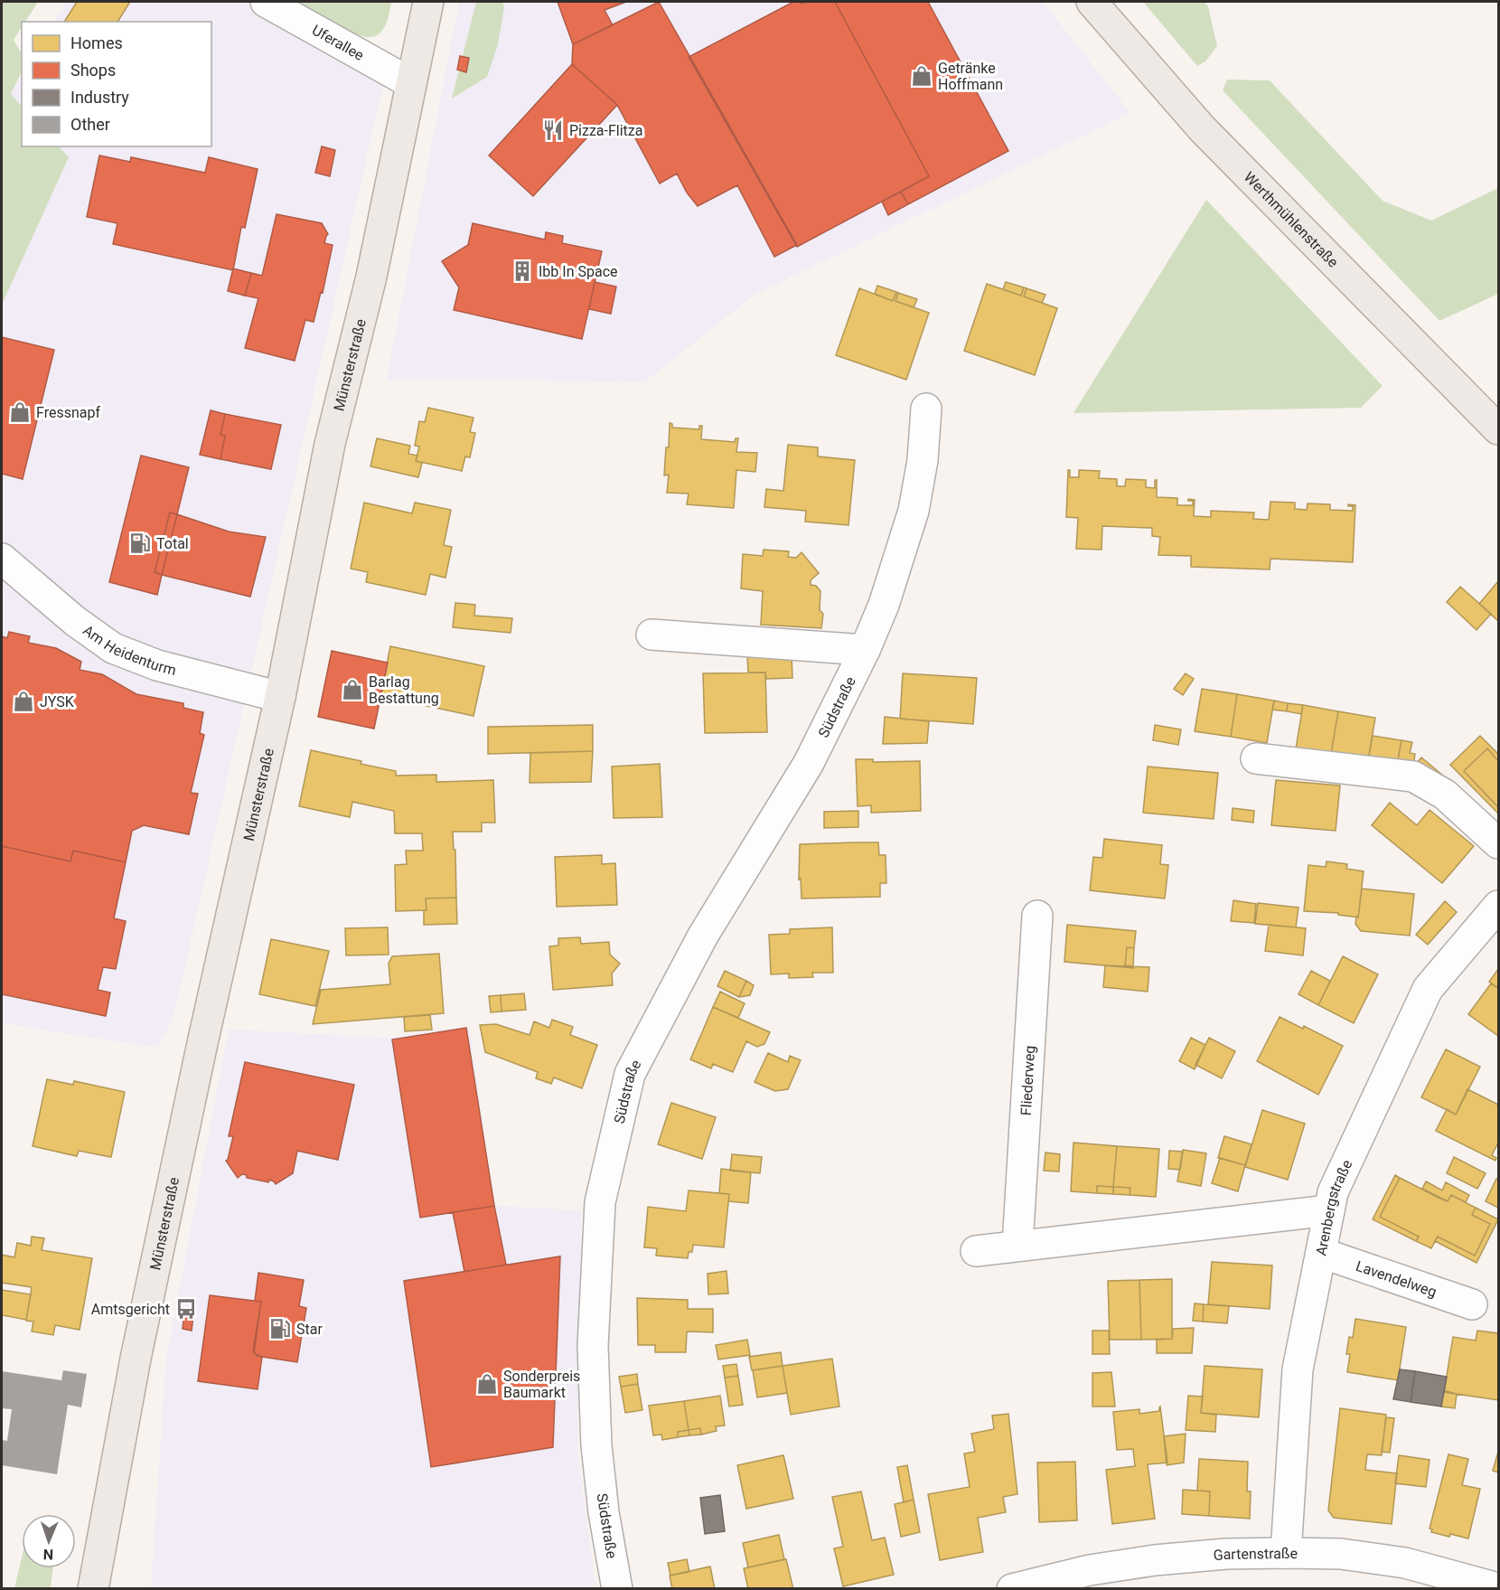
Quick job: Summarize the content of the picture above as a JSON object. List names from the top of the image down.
{
  "streets": {
    "main road": ["Werthmühlenstraße", "Münsterstraße"],
    "street": [
      "Uferallee",
      "Am Heidenturm",
      "Südstraße",
      "Fliederweg",
      "Arenbergstraße",
      "Lavendelweg",
      "Gartenstraße"
    ]
  },
  "crossings": [
    ["Uferallee", "Münsterstraße"],
    ["Münsterstraße", "Am Heidenturm"],
    ["Arenbergstraße", "Lavendelweg"],
    ["Arenbergstraße", "Gartenstraße"]
  ],
  "places": {
    "shop": [
      "Getränke Hoffmann",
      "Fressnapf",
      "Barlag Bestattung",
      "JYSK",
      "Sonderpreis Baumarkt"
    ],
    "restaurant": ["Pizza-Flitza"],
    "building": ["Ibb In Space"],
    "fuel station": ["Total", "Star"],
    "bus stop": ["Amtsgericht"]
  },
  "legend": [
    "Homes",
    "Shops",
    "Industry",
    "Other"
  ],
  "north": "bottom"
}
